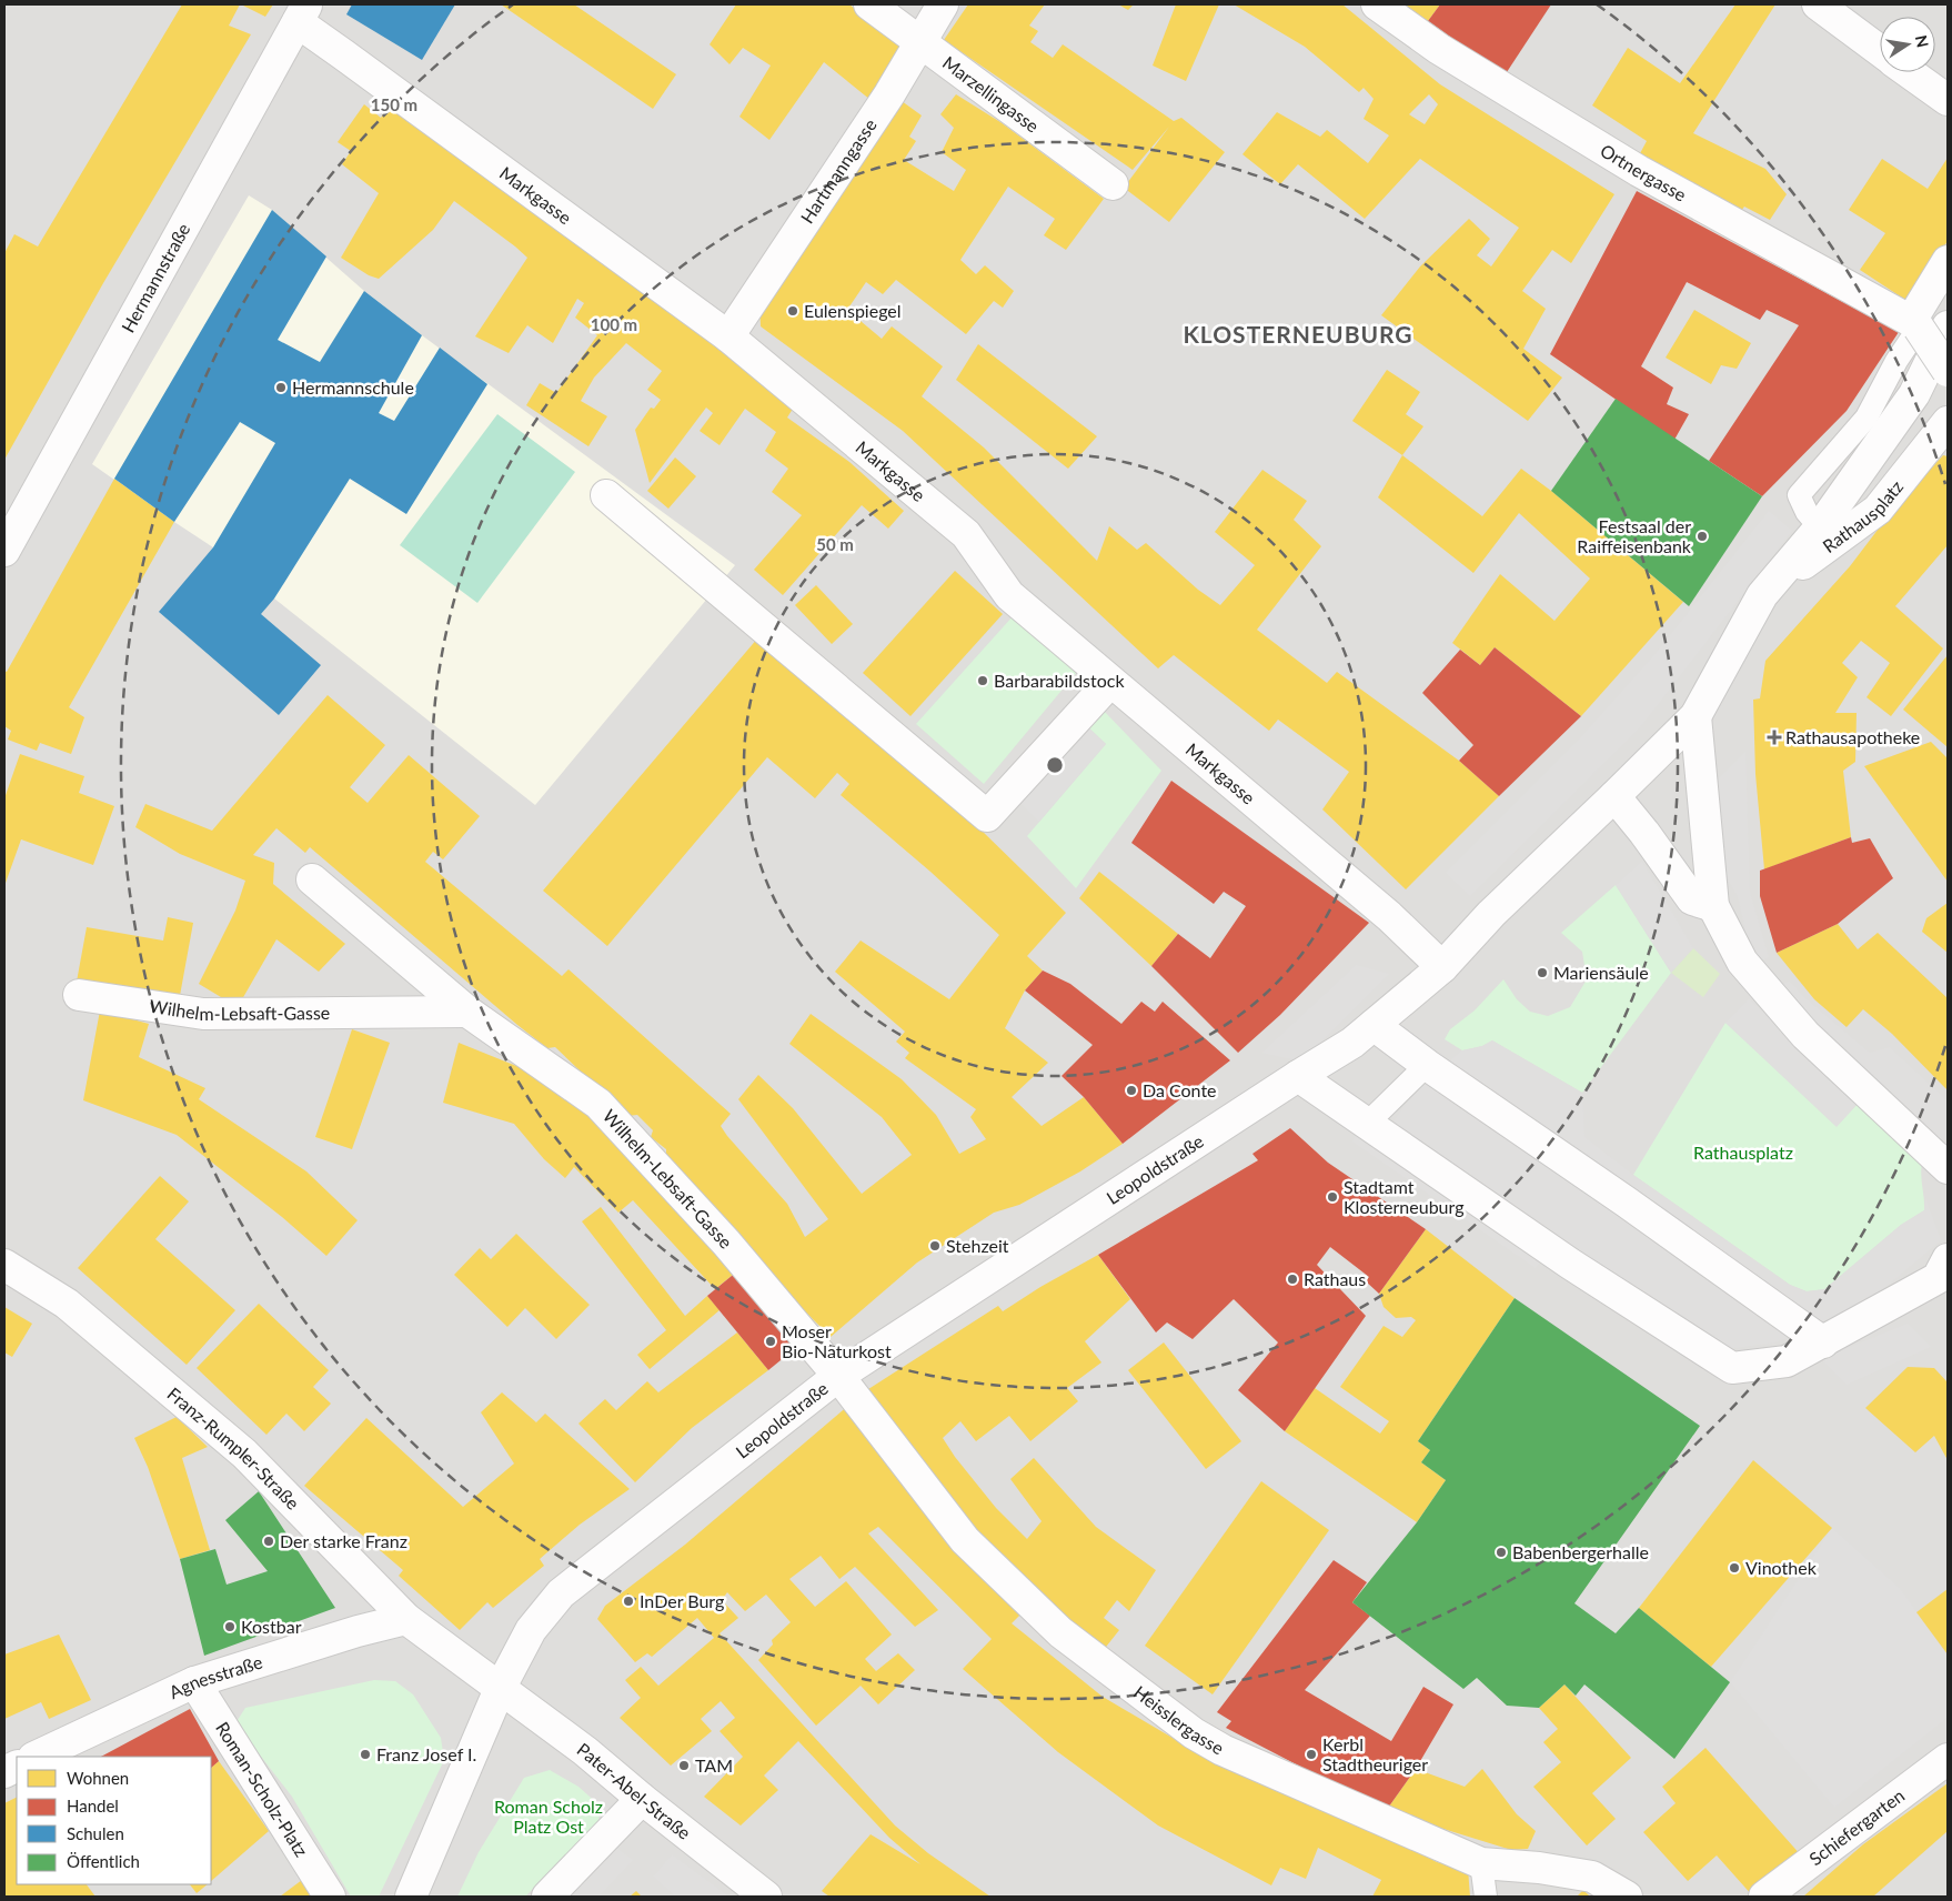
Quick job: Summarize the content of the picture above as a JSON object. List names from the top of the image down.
{
  "streets": {
    "street": [
      "Marzellingasse",
      "Hartmanngasse",
      "Ortnergasse",
      "Markgasse",
      "Hermannstraße",
      "Rathausplatz",
      "Wilhelm-Lebsaft-Gasse",
      "Leopoldstraße",
      "Franz-Rumpler-Straße",
      "Agnesstraße",
      "Heisslergasse",
      "Roman-Scholz-Platz",
      "Pater-Abel-Straße",
      "Schiefergarten"
    ]
  },
  "crossings": [
    ["Marzellingasse", "Hartmanngasse"],
    ["Hartmanngasse", "Markgasse"],
    ["Ortnergasse", "Rathausplatz"],
    ["Markgasse", "Hermannstraße"],
    ["Markgasse", "Rathausplatz"],
    ["Rathausplatz", "Leopoldstraße"],
    ["Wilhelm-Lebsaft-Gasse", "Leopoldstraße"],
    ["Wilhelm-Lebsaft-Gasse", "Heisslergasse"],
    ["Leopoldstraße", "Franz-Rumpler-Straße"],
    ["Leopoldstraße", "Heisslergasse"],
    ["Leopoldstraße", "Pater-Abel-Straße"],
    ["Franz-Rumpler-Straße", "Agnesstraße"],
    ["Franz-Rumpler-Straße", "Pater-Abel-Straße"],
    ["Agnesstraße", "Roman-Scholz-Platz"]
  ],
  "districts": ["KLOSTERNEUBURG"],
  "parks": ["Rathausplatz", "Roman Scholz Platz Ost"],
  "places": {
    "other": [
      "Eulenspiegel",
      "Hermannschule",
      "Festsaal der Raiffeisenbank",
      "Barbarabildstock",
      "Mariensäule",
      "Da Conte",
      "Stadtamt Klosterneuburg",
      "Stehzeit",
      "Rathaus",
      "Moser Bio-Naturkost",
      "Der starke Franz",
      "Babenbergerhalle",
      "Vinothek",
      "InDer Burg",
      "Kostbar",
      "Franz Josef I.",
      "Kerbl Stadtheuriger",
      "TAM"
    ],
    "health": ["Rathausapotheke"]
  },
  "legend": [
    "Wohnen",
    "Handel",
    "Schulen",
    "Öffentlich"
  ],
  "north": "right",
  "rings": ["150 m", "100 m", "50 m"]
}
